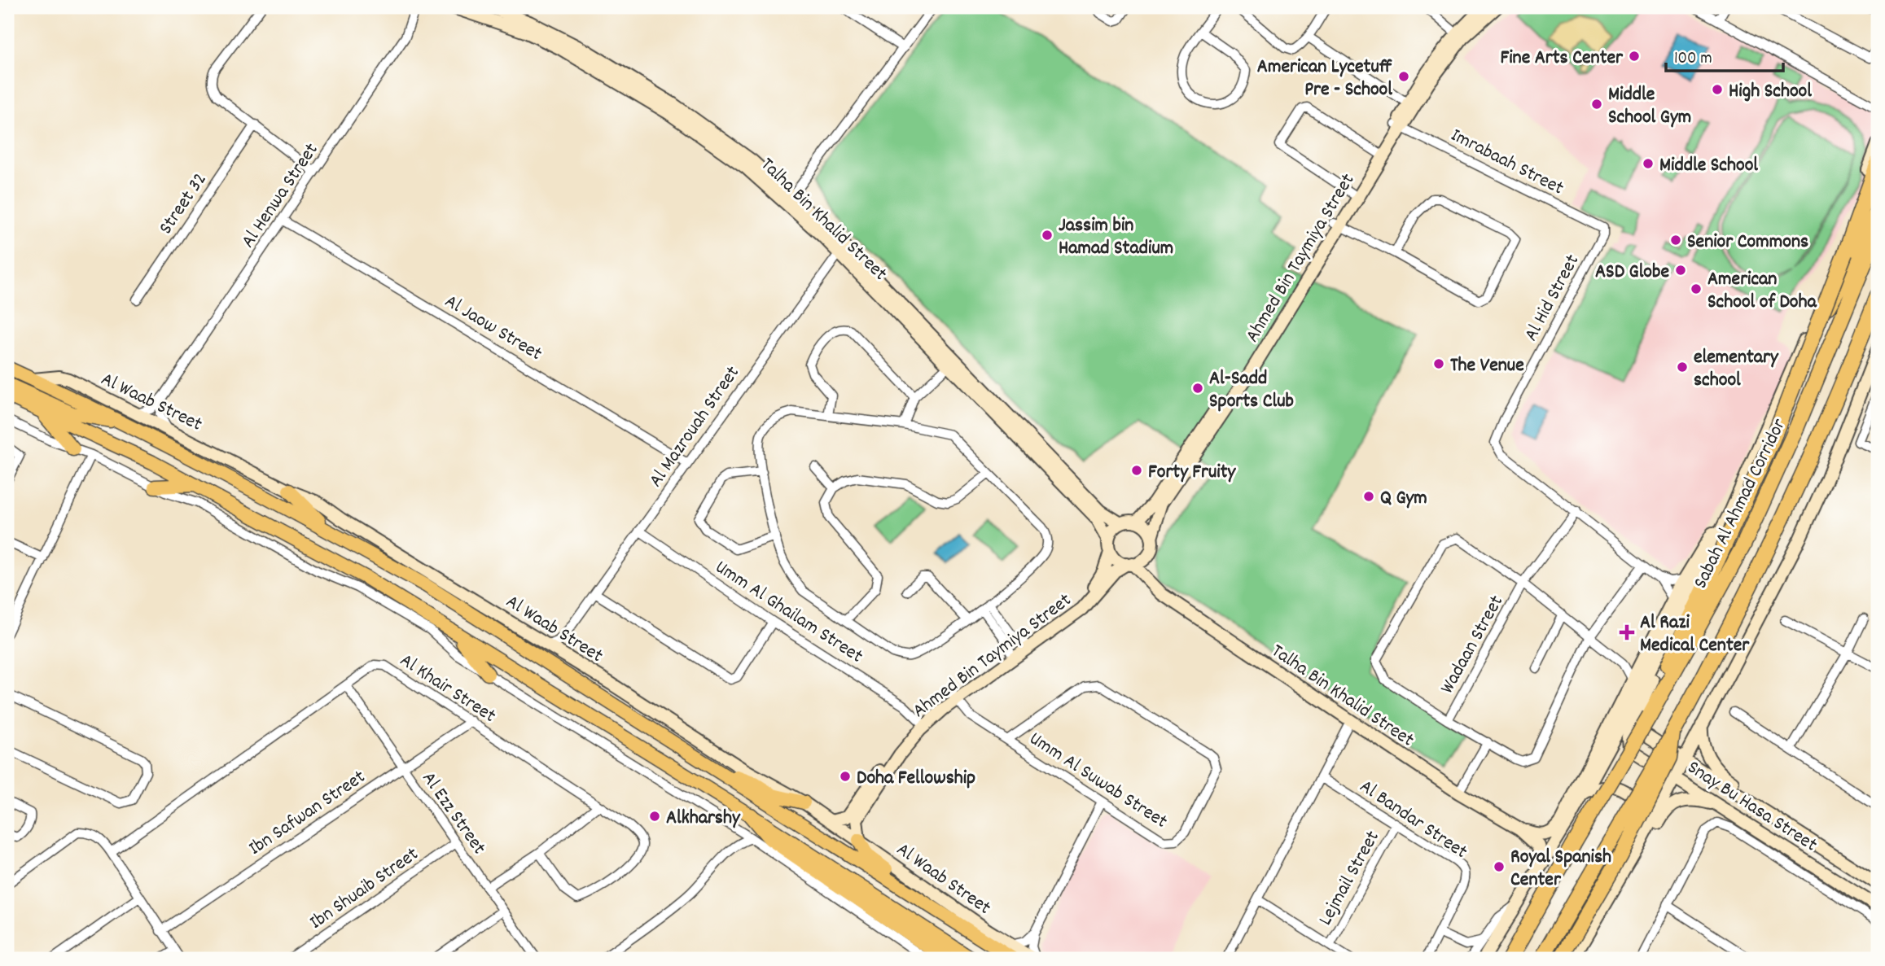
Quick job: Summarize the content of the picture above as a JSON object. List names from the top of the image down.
{
  "streets": {
    "highway": ["Sabah Al Ahmad Corridor"],
    "main road": ["Al Waab Street"],
    "street": [
      "Imrabaah Street",
      "Al Henwa Street",
      "Street 32",
      "Talha Bin Khalid Street",
      "Ahmed Bin Taymiya Street",
      "Al Hid Street",
      "Al Jaow Street",
      "Al Mazrouah Street",
      "Umm Al Ghailam Street",
      "Wadaan Street",
      "Al Khair Street",
      "Umm Al Suwab Street",
      "Snay Bu Hasa Street",
      "Ibn Safwan Street",
      "Al Ezz Street",
      "Al Bandar Street",
      "Lejmail Street",
      "Ibn Shuaib Street"
    ]
  },
  "crossings": [
    ["Imrabaah Street", "Ahmed Bin Taymiya Street"],
    ["Imrabaah Street", "Al Hid Street"],
    ["Al Henwa Street", "Al Jaow Street"],
    ["Al Henwa Street", "Al Waab Street"],
    ["Talha Bin Khalid Street", "Ahmed Bin Taymiya Street"],
    ["Talha Bin Khalid Street", "Al Mazrouah Street"],
    ["Talha Bin Khalid Street", "Sabah Al Ahmad Corridor"],
    ["Ahmed Bin Taymiya Street", "Al Waab Street"],
    ["Ahmed Bin Taymiya Street", "Umm Al Ghailam Street"],
    ["Ahmed Bin Taymiya Street", "Umm Al Suwab Street"],
    ["Al Hid Street", "Wadaan Street"],
    ["Al Jaow Street", "Al Mazrouah Street"],
    ["Al Mazrouah Street", "Umm Al Ghailam Street"],
    ["Sabah Al Ahmad Corridor", "Snay Bu Hasa Street"],
    ["Al Khair Street", "Ibn Safwan Street"],
    ["Al Khair Street", "Al Ezz Street"],
    ["Ibn Safwan Street", "Al Ezz Street"],
    ["Al Ezz Street", "Ibn Shuaib Street"],
    ["Al Bandar Street", "Lejmail Street"]
  ],
  "places": {
    "other": [
      "Fine Arts Center",
      "American Lycetuff Pre - School",
      "High School",
      "Middle School Gym",
      "Middle School",
      "Jassim bin Hamad Stadium",
      "Senior Commons",
      "ASD Globe",
      "American School of Doha",
      "The Venue",
      "elementary school",
      "Al-Sadd Sports Club",
      "Forty Fruity",
      "Q Gym",
      "Doha Fellowship",
      "Alkharshy",
      "Royal Spanish Center"
    ],
    "health": ["Al Razi Medical Center"]
  },
  "scale_bar": "100 m"
}
